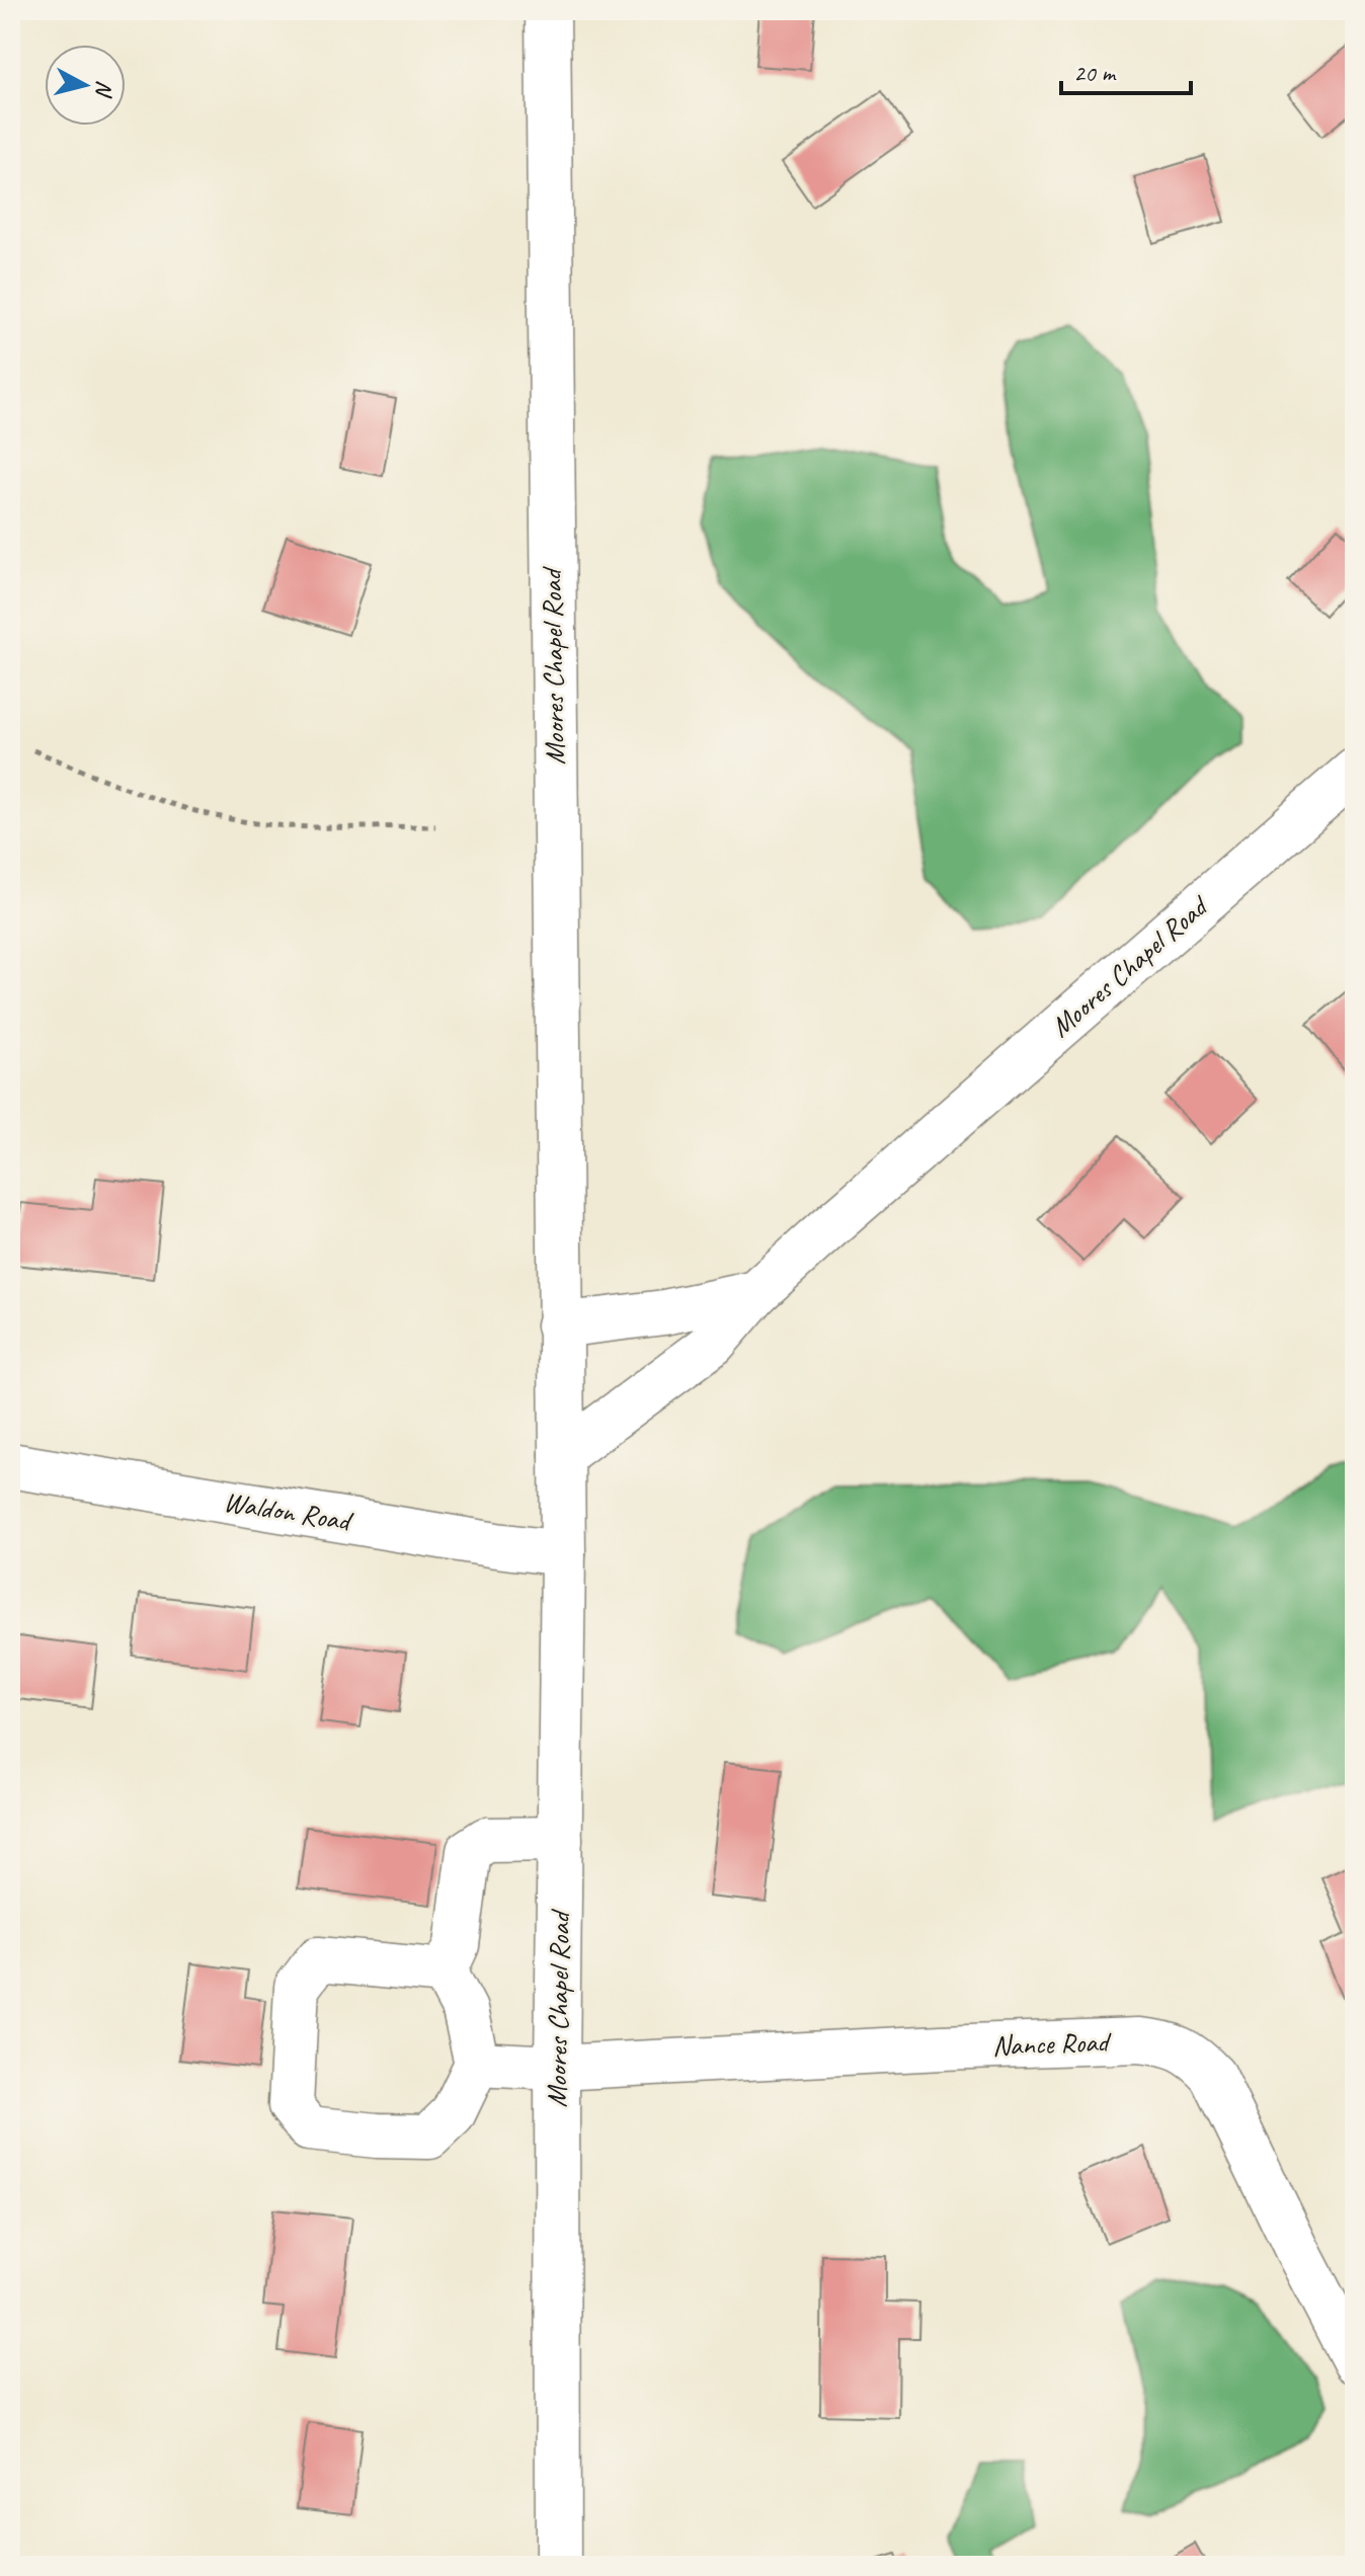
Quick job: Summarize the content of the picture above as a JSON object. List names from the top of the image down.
{
  "streets": {
    "street": ["Moores Chapel Road", "Waldon Road", "Nance Road"]
  },
  "crossings": [
    ["Moores Chapel Road", "Waldon Road"],
    ["Moores Chapel Road", "Nance Road"]
  ],
  "scale_bar": "20 m",
  "north": "right"
}
